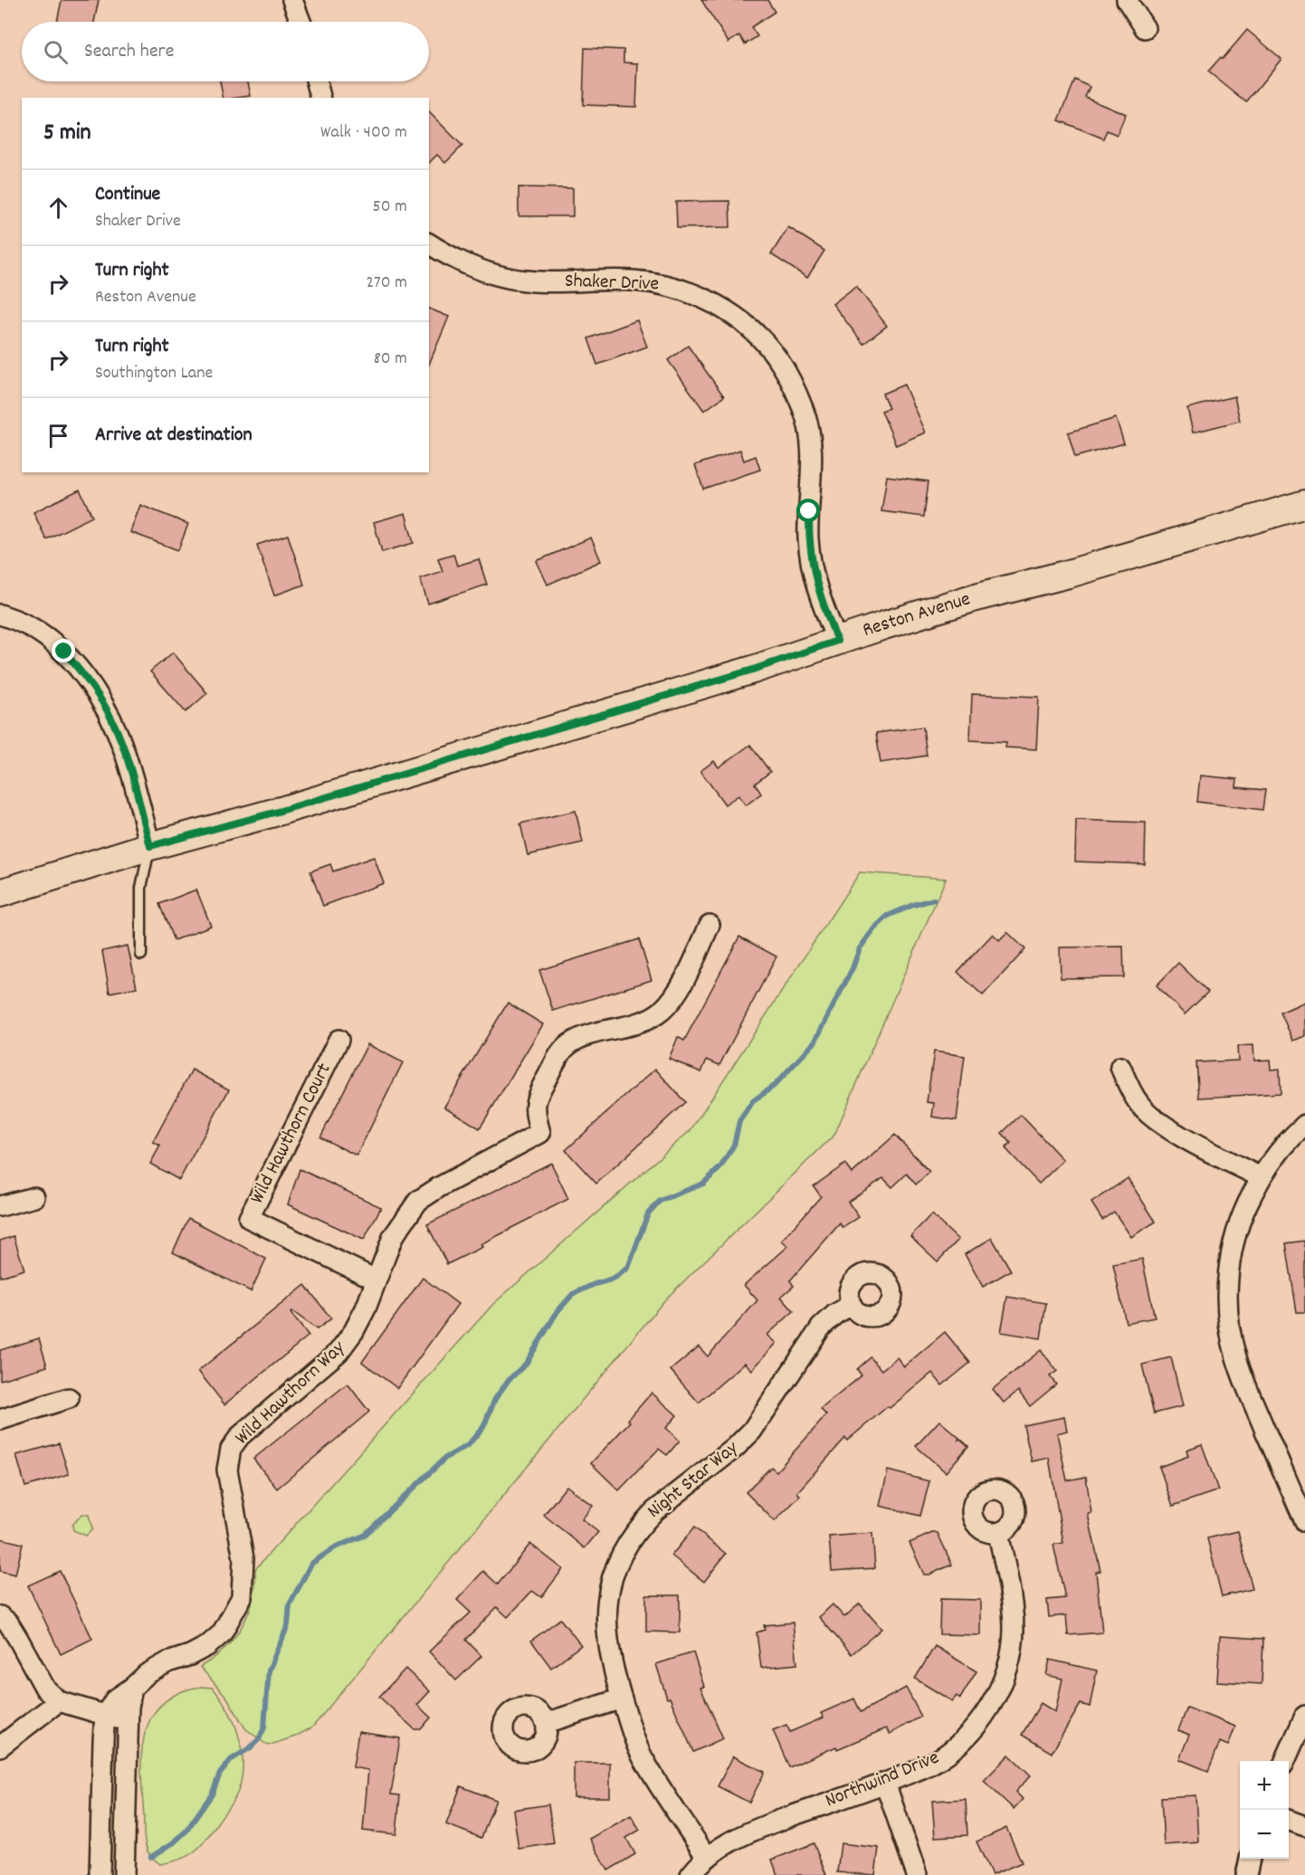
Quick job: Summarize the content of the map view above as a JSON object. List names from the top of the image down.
{
  "streets": {
    "street": [
      "Shaker Drive",
      "Reston Avenue",
      "Wild Hawthorn Court",
      "Wild Hawthorn Way",
      "Night Star Way",
      "Northwind Drive"
    ]
  },
  "crossings": [
    ["Shaker Drive", "Reston Avenue"],
    ["Wild Hawthorn Court", "Wild Hawthorn Way"],
    ["Night Star Way", "Northwind Drive"]
  ],
  "page": {
    "search": "Search here",
    "heading": ["5 min", "Walk · 400 m"],
    "list": [
      ["Continue", "Shaker Drive", "50 m"],
      ["Turn right", "Reston Avenue", "270 m"],
      ["Turn right", "Southington Lane", "80 m"],
      "Arrive at destination"
    ],
    "map_buttons": ["+", "−"]
  }
}
